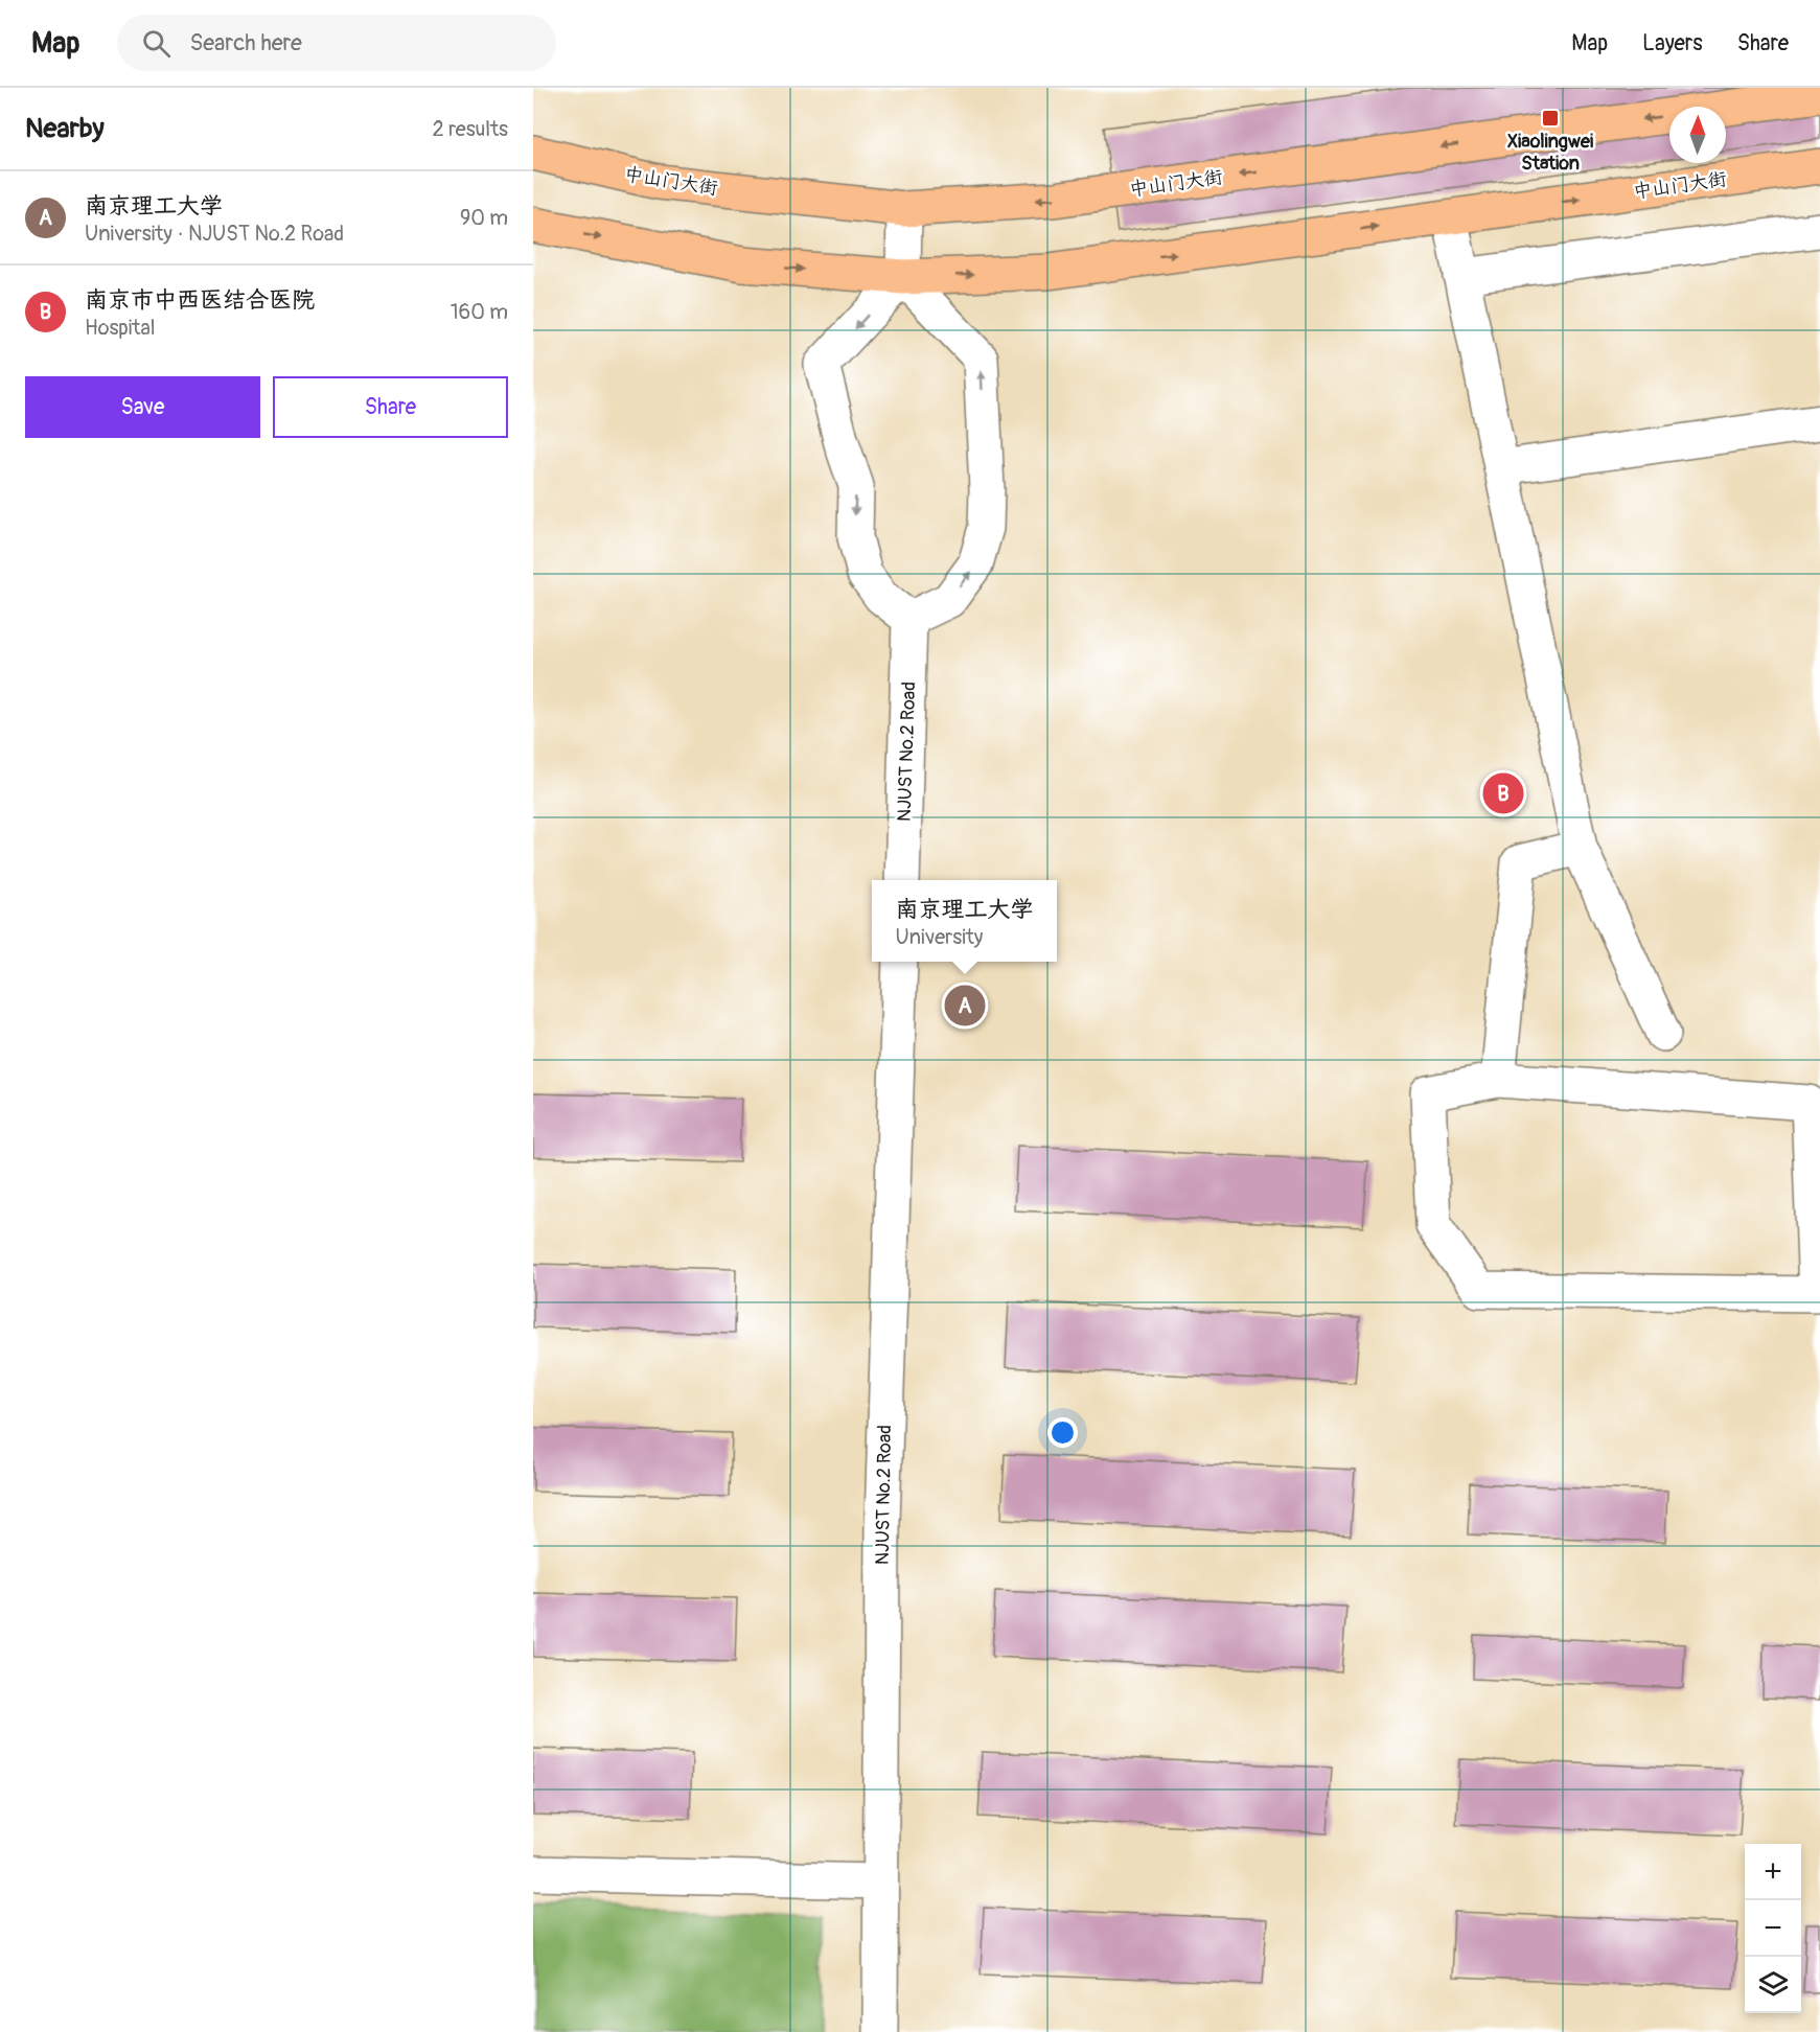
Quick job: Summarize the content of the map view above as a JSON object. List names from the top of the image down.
{
  "streets": {
    "main road": ["中山门大街"],
    "street": ["NJUST No.2 Road"]
  },
  "places": {
    "transit": ["Xiaolingwei Station"]
  },
  "north": "top",
  "page": {
    "header": "Map",
    "search": "Search here",
    "nav": ["Map", "Layers", "Share"],
    "heading": ["Nearby", "2 results"],
    "list": [
      {
        "mark": "A",
        "name": "南京理工大学",
        "note": "University · NJUST No.2 Road",
        "value": "90 m"
      },
      {
        "mark": "B",
        "name": "南京市中西医结合医院",
        "note": "Hospital",
        "value": "160 m"
      }
    ],
    "buttons": ["Save", "Share"],
    "pins": ["B", "A"],
    "popup": ["南京理工大学", "University"],
    "map_buttons": ["+", "−"]
  }
}
